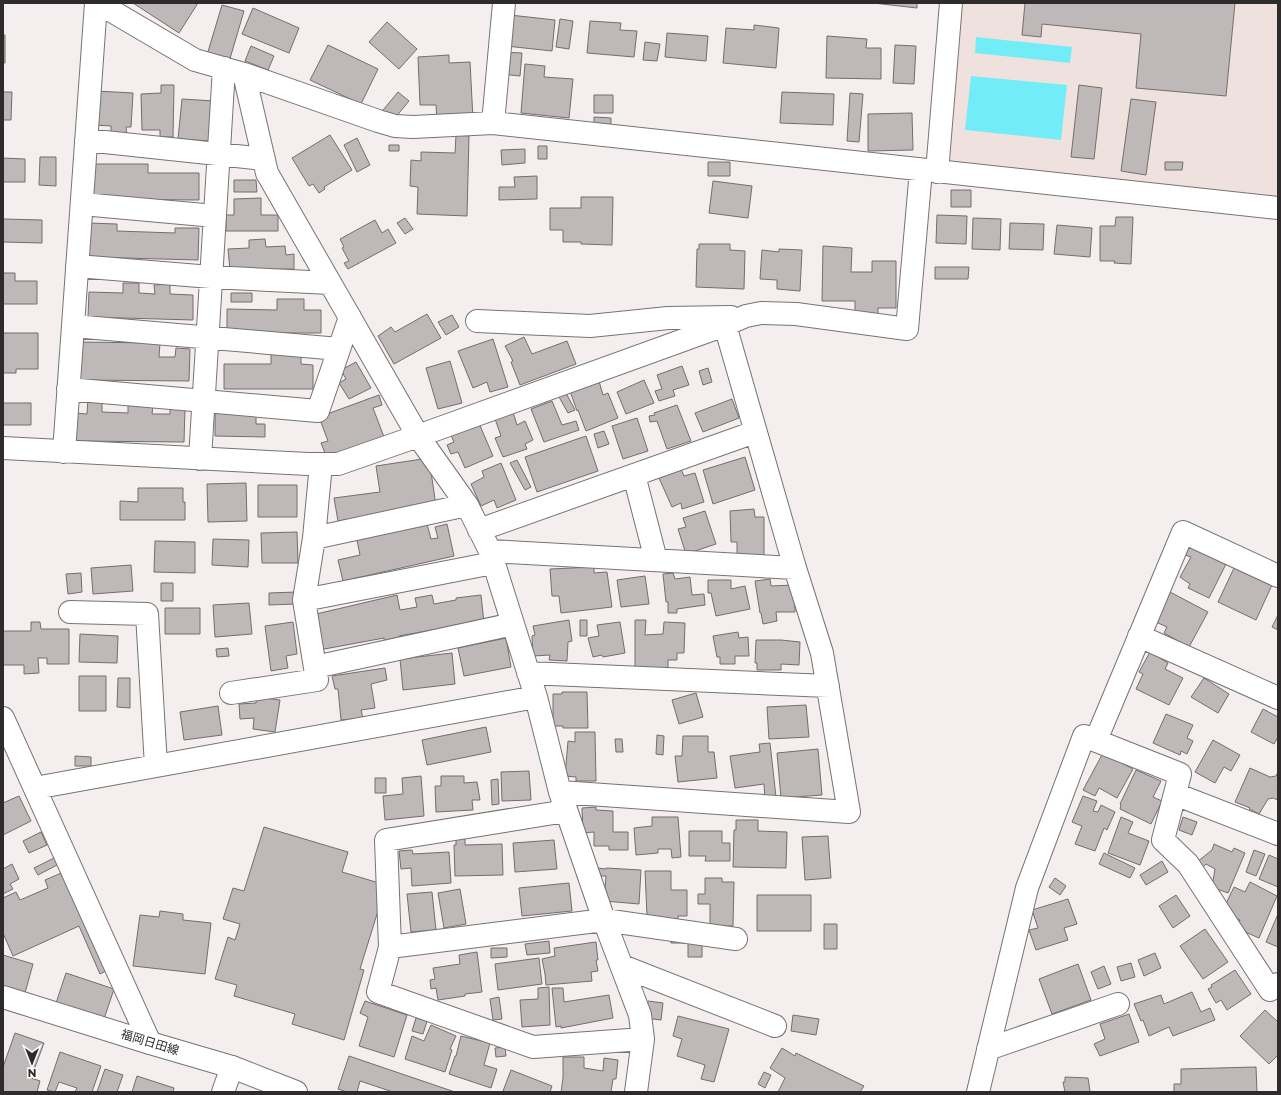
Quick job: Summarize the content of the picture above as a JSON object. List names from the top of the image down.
{
  "streets": {
    "street": ["福岡日田線"]
  },
  "north": "bottom"
}
